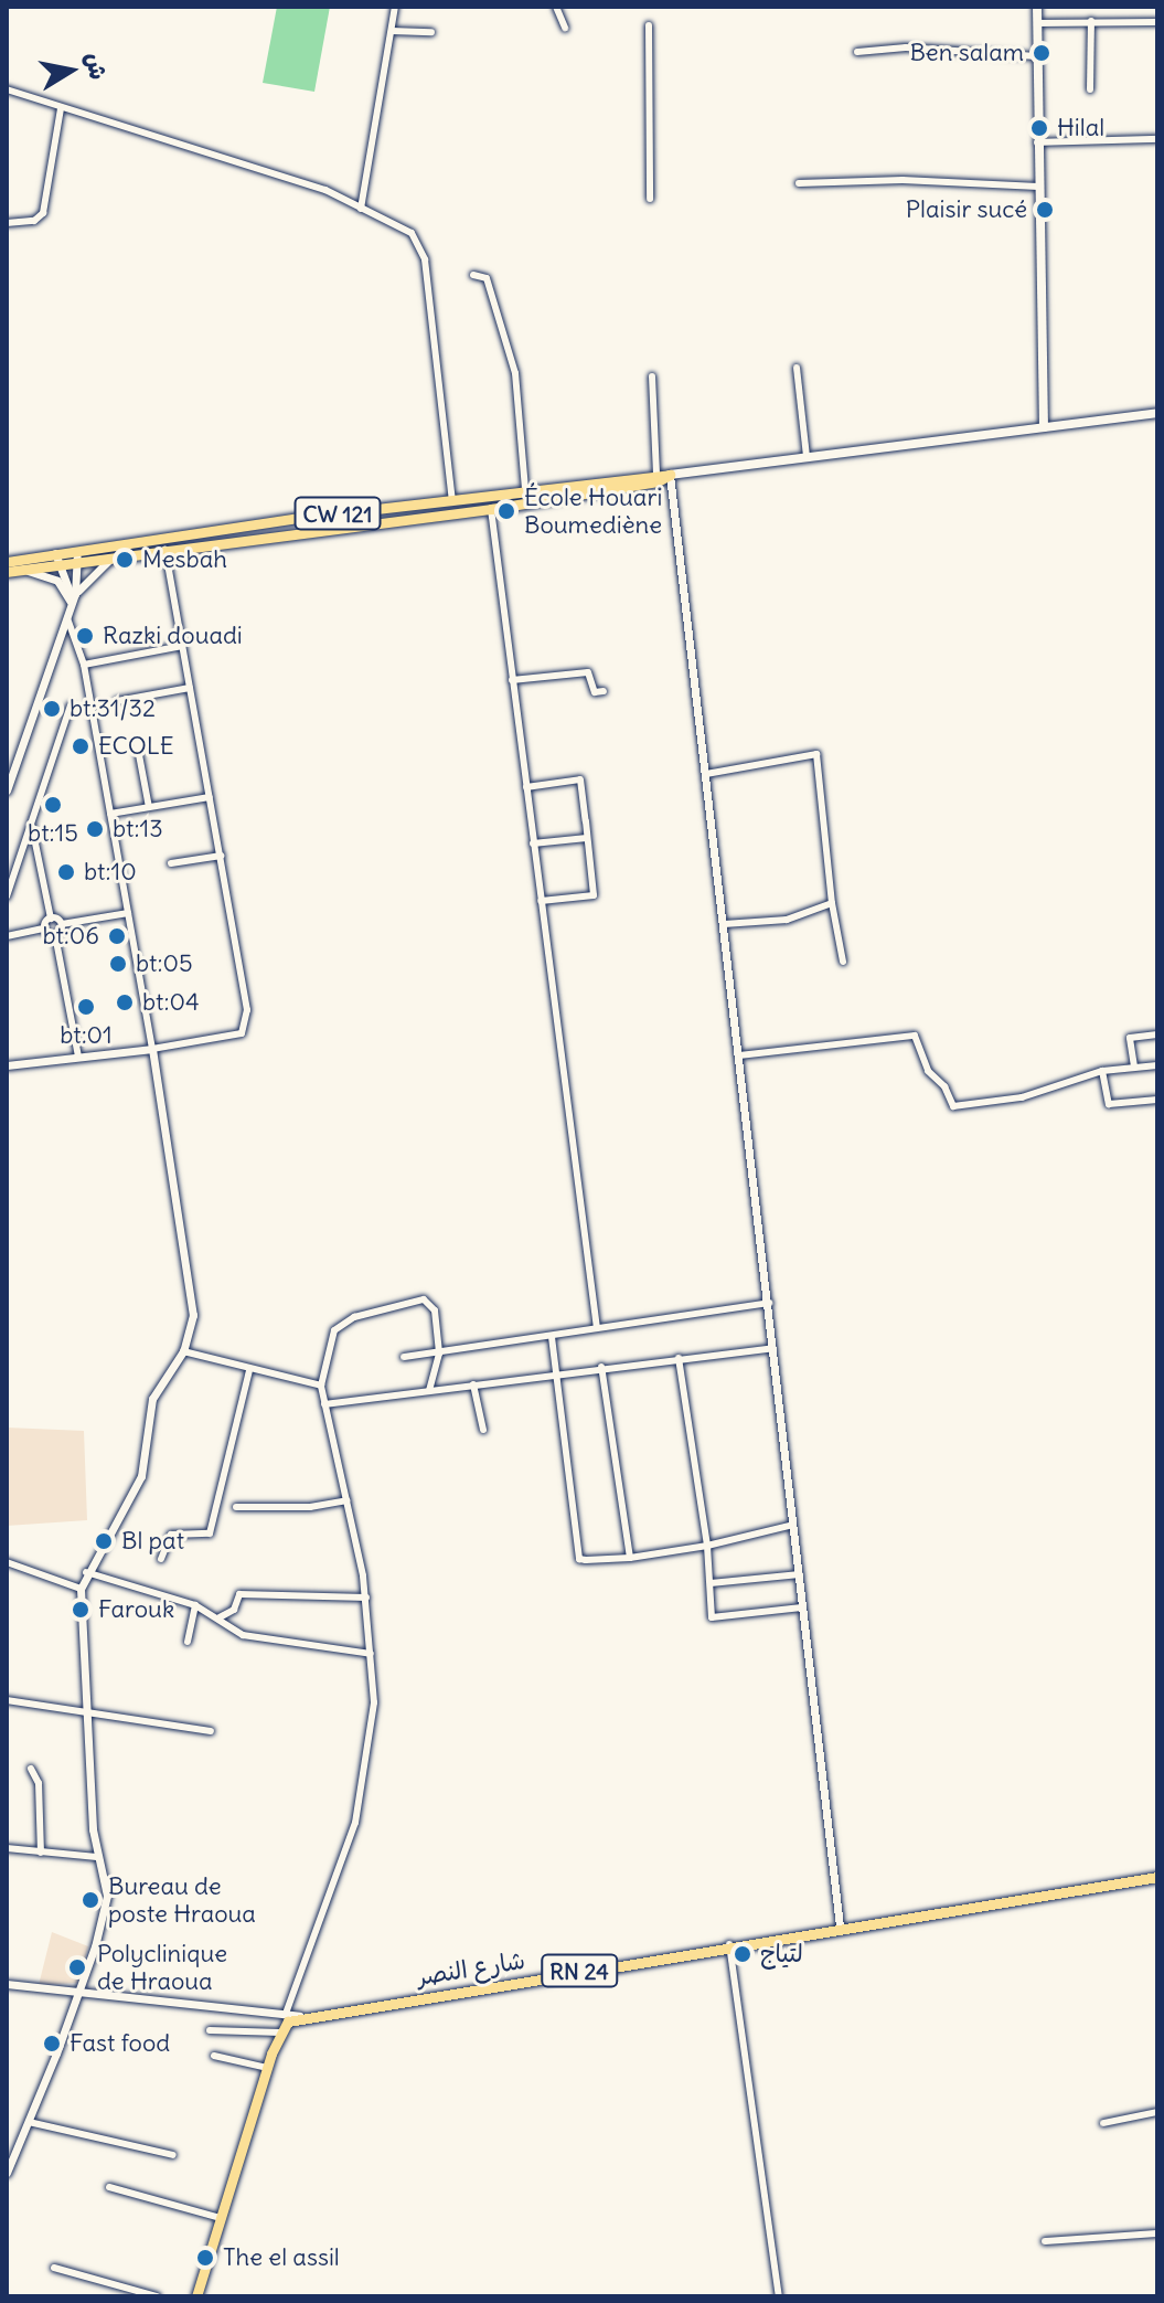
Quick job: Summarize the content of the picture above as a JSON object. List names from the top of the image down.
{
  "streets": {
    "main road": ["CW 121", "شارع النصر", "RN 24"]
  },
  "places": [
    "Ben salam",
    "Hilal",
    "Plaisir sucé",
    "École Houari Boumediène",
    "Mesbah",
    "Razki douadi",
    "bt:31/32",
    "ECOLE",
    "bt:15",
    "bt:13",
    "bt:10",
    "bt:06",
    "bt:05",
    "bt:04",
    "bt:01",
    "Bl pat",
    "Farouk",
    "Bureau de poste Hraoua",
    "لتياج",
    "Polyclinique de Hraoua",
    "Fast food",
    "The el assil"
  ],
  "north": "right"
}
